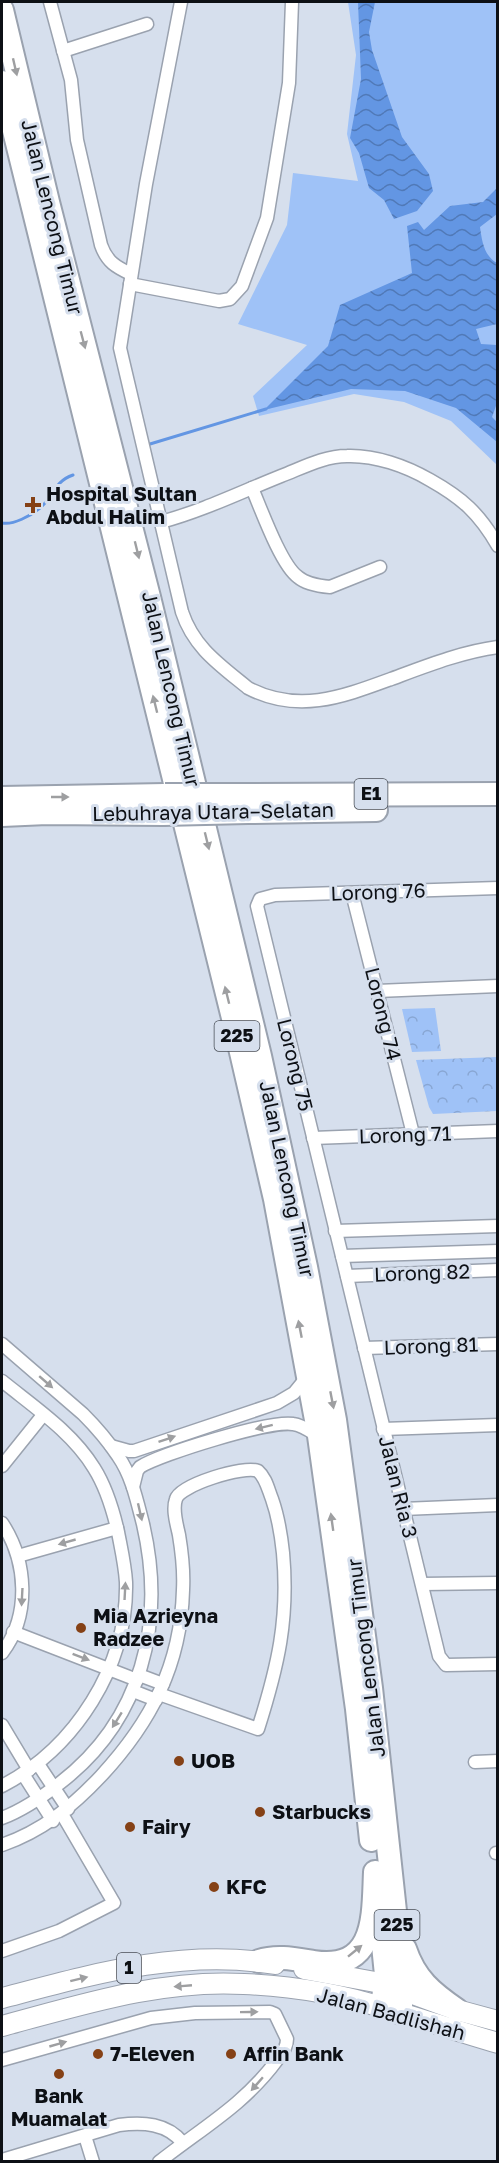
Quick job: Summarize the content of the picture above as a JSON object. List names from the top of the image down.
{
  "streets": {
    "highway": [
      "Jalan Lencong Timur",
      "E1",
      "Lebuhraya Utara–Selatan",
      "225"
    ],
    "main road": ["1", "Jalan Badlishah"],
    "street": [
      "Lorong 76",
      "Lorong 74",
      "Lorong 75",
      "Lorong 71",
      "Lorong 82",
      "Lorong 81",
      "Jalan Ria 3"
    ]
  },
  "crossings": [
    ["Jalan Lencong Timur", "Jalan Badlishah"],
    ["Lorong 76", "Lorong 74"],
    ["Lorong 76", "Lorong 75"],
    ["Lorong 74", "Lorong 71"],
    ["Lorong 75", "Lorong 71"],
    ["Lorong 75", "Jalan Ria 3"],
    ["Lorong 82", "Jalan Ria 3"],
    ["Lorong 81", "Jalan Ria 3"]
  ],
  "places": {
    "health": ["Hospital Sultan Abdul Halim"],
    "other": [
      "Mia Azrieyna Radzee",
      "UOB",
      "Starbucks",
      "Fairy",
      "KFC",
      "7-Eleven",
      "Affin Bank",
      "Bank Muamalat"
    ]
  }
}
